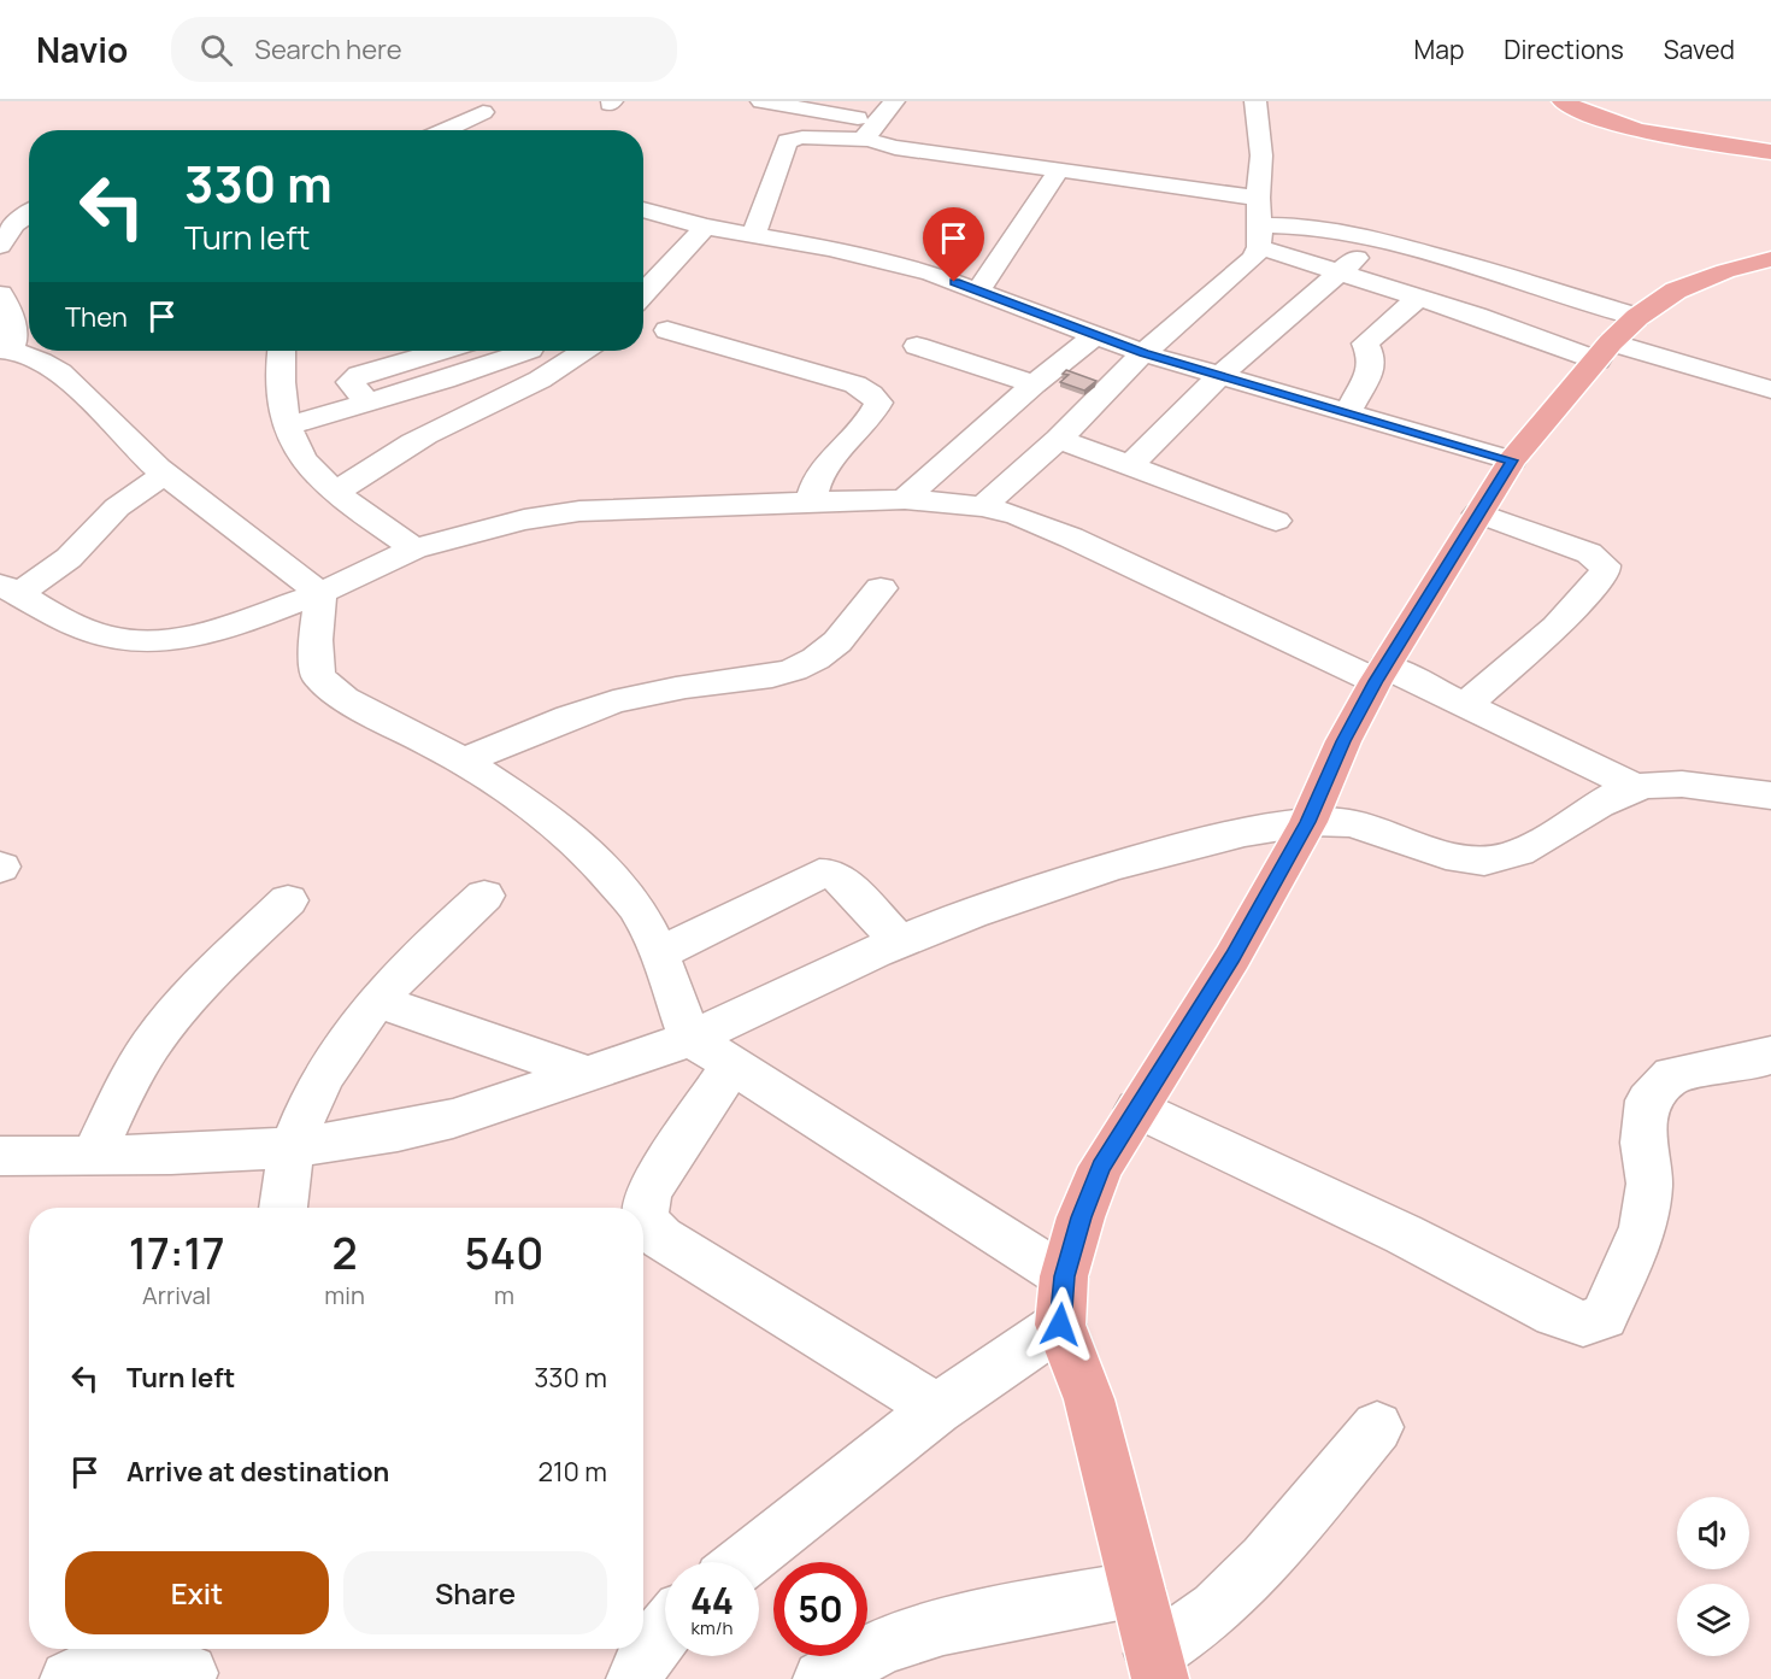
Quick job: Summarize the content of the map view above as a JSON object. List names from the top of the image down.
{
  "page": {
    "header": "Navio",
    "search": "Search here",
    "nav": ["Map", "Directions", "Saved"],
    "turn": ["330 m", "Turn left"],
    "then": "Then",
    "eta": [
      "17:17",
      "Arrival",
      "2",
      "min",
      "540",
      "m"
    ],
    "list": [
      {
        "name": "Turn left",
        "value": "330 m"
      },
      {
        "name": "Arrive at destination",
        "value": "210 m"
      }
    ],
    "buttons": ["Exit", "Share"],
    "speed": "44 km/h",
    "limit": "50"
  }
}
